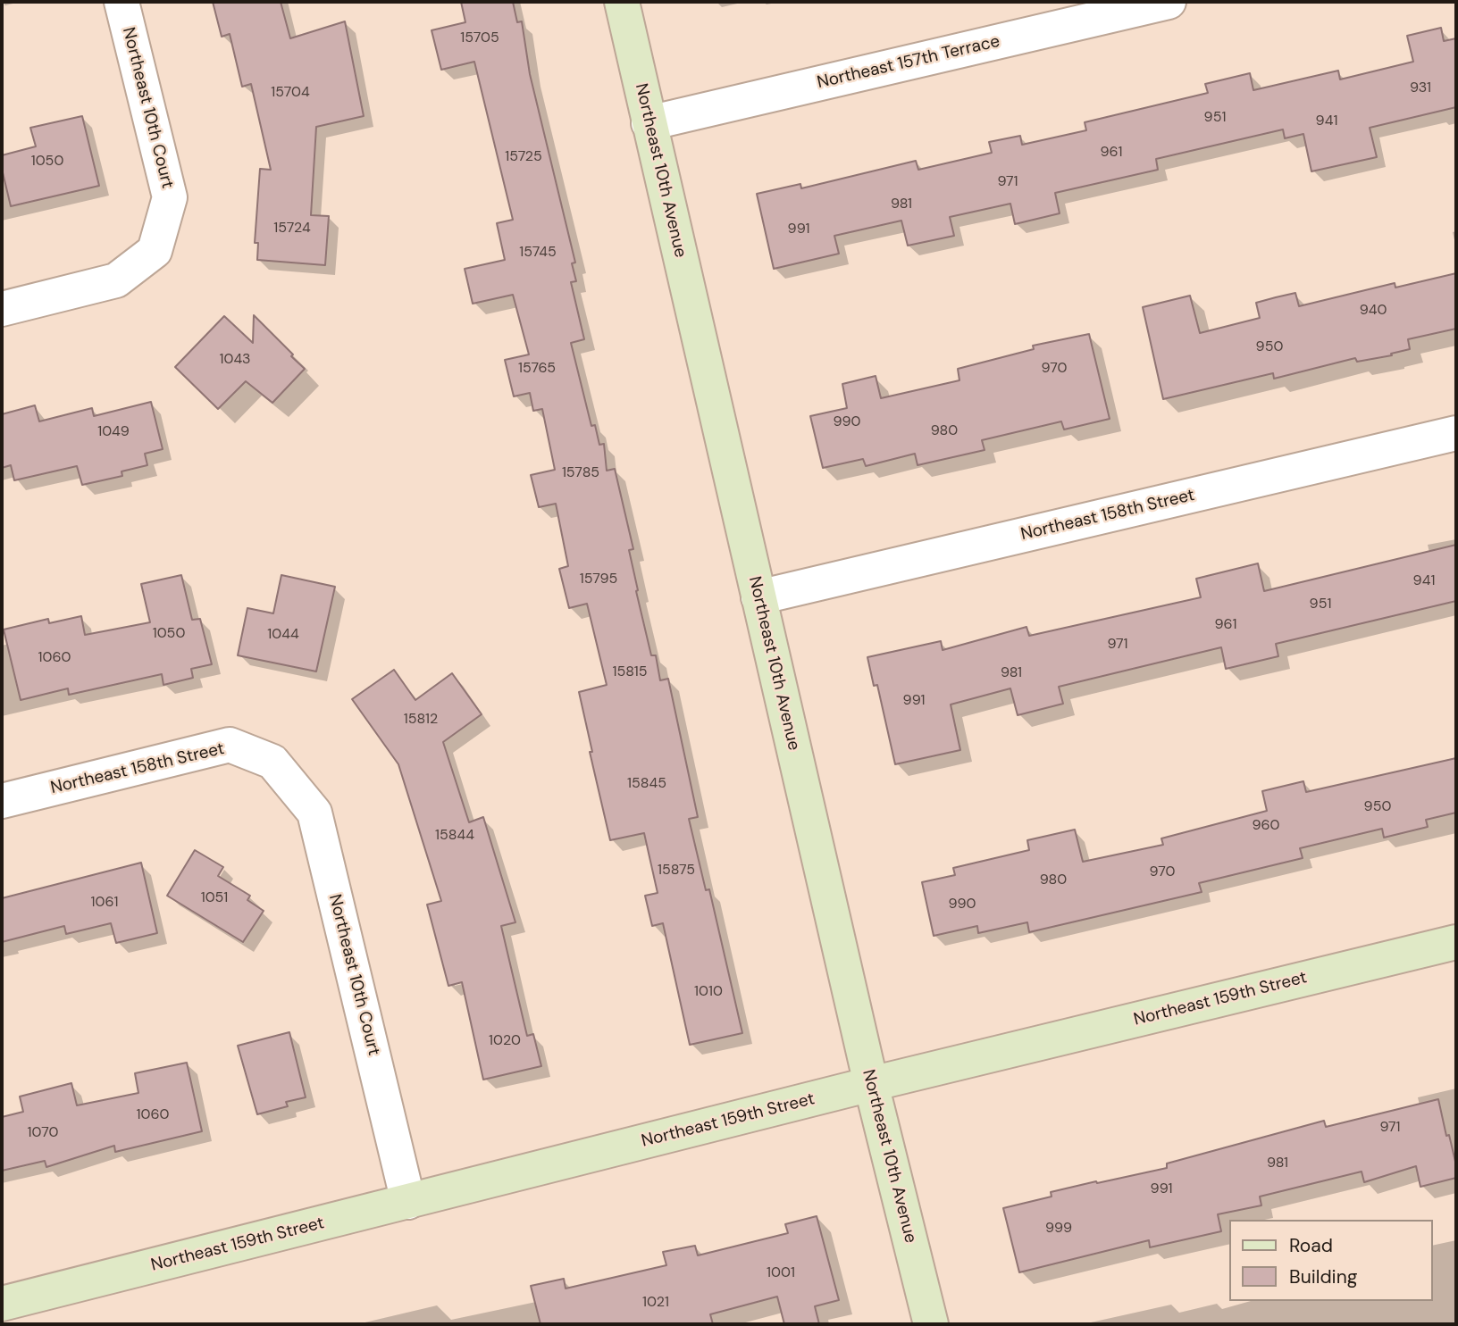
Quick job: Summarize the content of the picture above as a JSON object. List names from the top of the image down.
{
  "streets": {
    "street": [
      "Northeast 157th Terrace",
      "Northeast 10th Court",
      "Northeast 10th Avenue",
      "Northeast 158th Street",
      "Northeast 159th Street"
    ]
  },
  "crossings": [
    ["Northeast 157th Terrace", "Northeast 10th Avenue"],
    ["Northeast 10th Court", "Northeast 158th Street"],
    ["Northeast 10th Court", "Northeast 159th Street"],
    ["Northeast 10th Avenue", "Northeast 158th Street"],
    ["Northeast 10th Avenue", "Northeast 159th Street"]
  ],
  "house_numbers": [
    "15705",
    "931",
    "15704",
    "951",
    "941",
    "961",
    "15725",
    "1050",
    "971",
    "981",
    "15724",
    "991",
    "15745",
    "940",
    "950",
    "1043",
    "15765",
    "970",
    "990",
    "980",
    "1049",
    "15785",
    "15795",
    "941",
    "951",
    "961",
    "1050",
    "1044",
    "971",
    "1060",
    "15815",
    "981",
    "991",
    "15812",
    "15845",
    "950",
    "960",
    "15844",
    "15875",
    "970",
    "980",
    "1051",
    "1061",
    "990",
    "1010",
    "1020",
    "1060",
    "971",
    "1070",
    "981",
    "991",
    "999",
    "1001",
    "1021"
  ],
  "legend": ["Road", "Building"]
}
